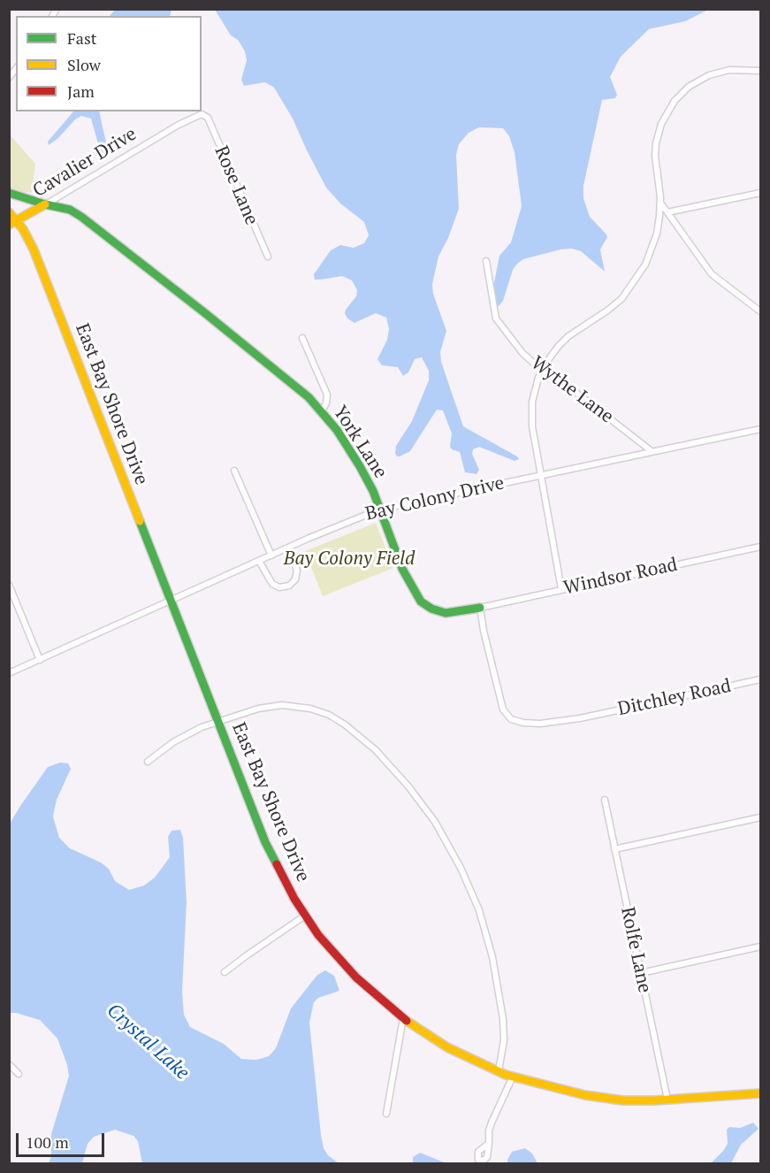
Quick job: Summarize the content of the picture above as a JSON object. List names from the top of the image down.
{
  "streets": {
    "street": [
      "Cavalier Drive",
      "Rose Lane",
      "Wythe Lane",
      "East Bay Shore Drive",
      "York Lane",
      "Bay Colony Drive",
      "Windsor Road",
      "Ditchley Road",
      "Rolfe Lane"
    ]
  },
  "crossings": [
    ["Cavalier Drive", "Rose Lane"],
    ["Cavalier Drive", "East Bay Shore Drive"],
    ["Cavalier Drive", "York Lane"],
    ["Wythe Lane", "Bay Colony Drive"],
    ["East Bay Shore Drive", "Bay Colony Drive"],
    ["East Bay Shore Drive", "Rolfe Lane"],
    ["York Lane", "Bay Colony Drive"],
    ["York Lane", "Windsor Road"],
    ["York Lane", "Ditchley Road"],
    ["Windsor Road", "Ditchley Road"]
  ],
  "water": ["Crystal Lake"],
  "parks": ["Bay Colony Field"],
  "legend": ["Fast", "Slow", "Jam"],
  "scale_bar": "100 m"
}
